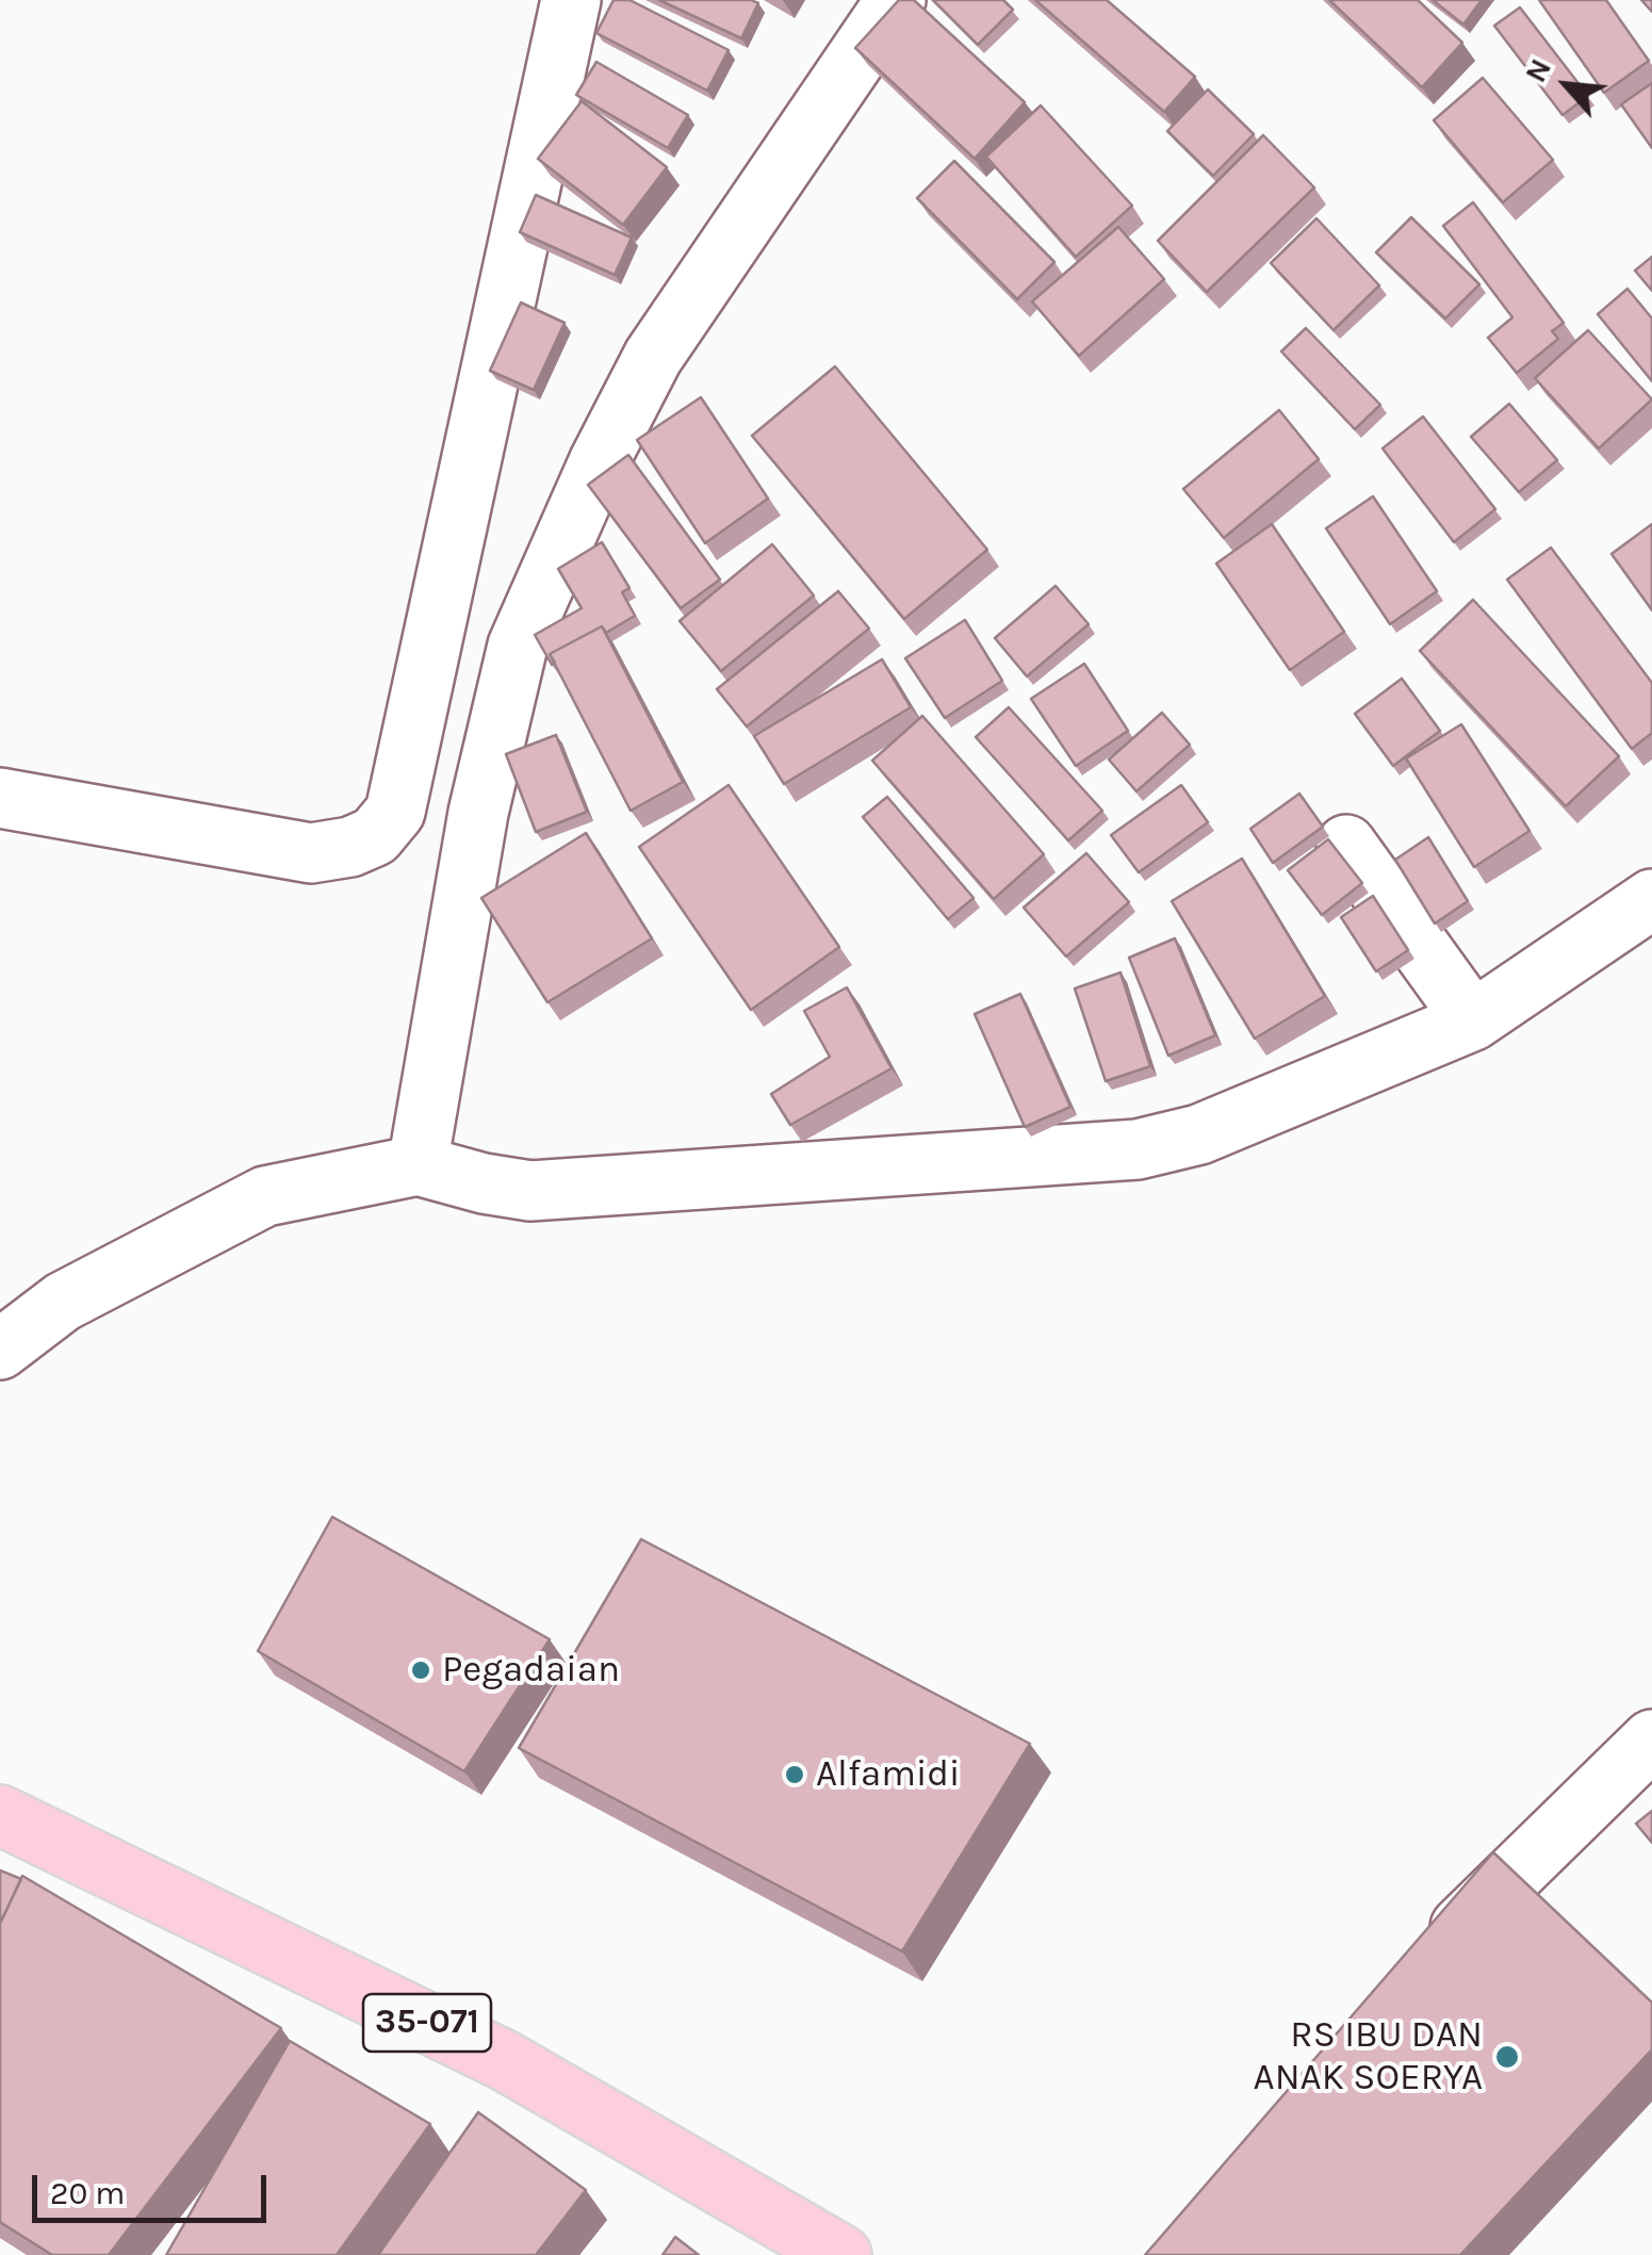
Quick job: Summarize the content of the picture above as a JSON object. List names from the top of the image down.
{
  "streets": {
    "main road": ["35-071"]
  },
  "places": ["Pegadaian", "Alfamidi", "RS IBU DAN ANAK SOERYA"],
  "scale_bar": "20 m",
  "north": "top left"
}
